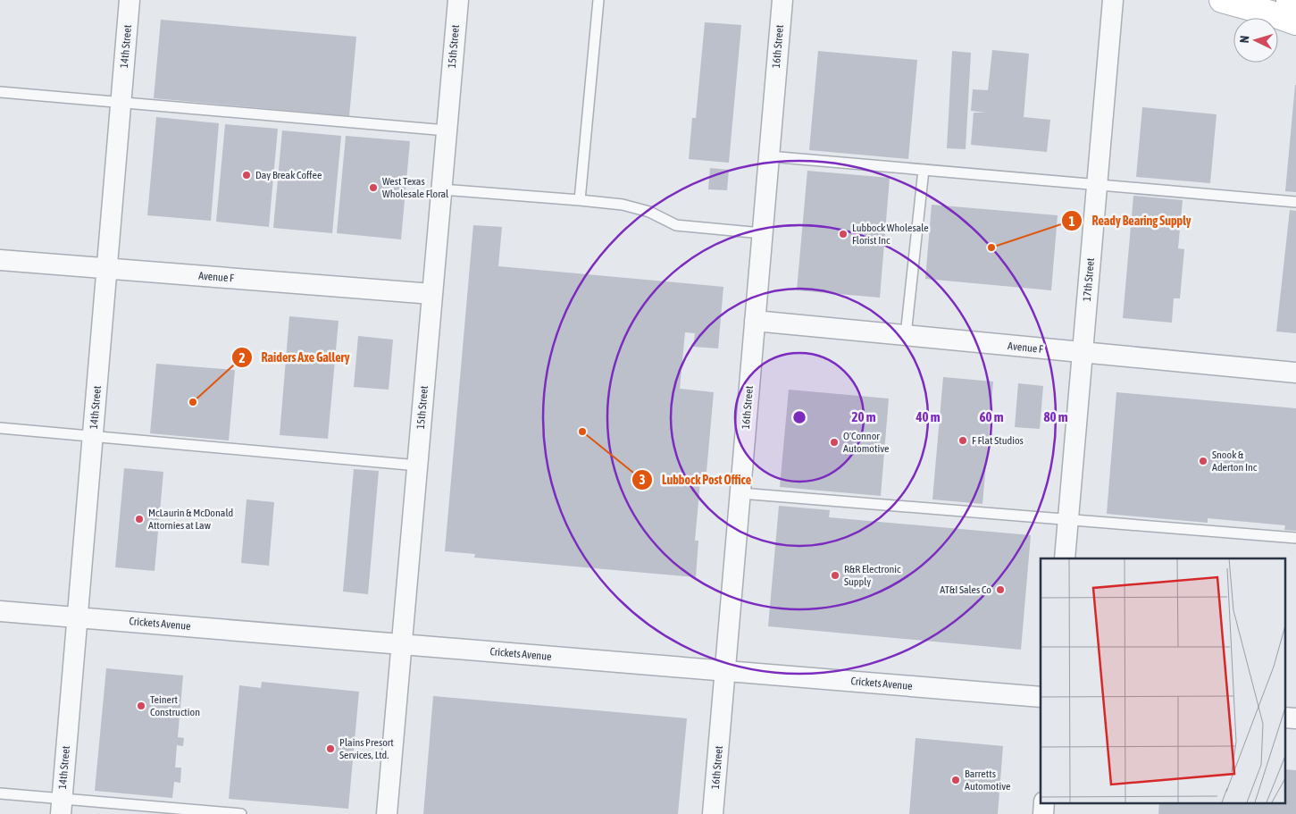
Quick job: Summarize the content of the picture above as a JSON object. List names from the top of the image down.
{
  "streets": {
    "street": [
      "14th Street",
      "15th Street",
      "16th Street",
      "Avenue F",
      "17th Street",
      "Crickets Avenue"
    ]
  },
  "crossings": [
    ["14th Street", "Avenue F"],
    ["14th Street", "Crickets Avenue"],
    ["15th Street", "Avenue F"],
    ["15th Street", "Crickets Avenue"],
    ["16th Street", "Avenue F"],
    ["16th Street", "Crickets Avenue"],
    ["Avenue F", "17th Street"]
  ],
  "places": [
    "Day Break Coffee",
    "West Texas Wholesale Floral",
    "Lubbock Wholesale Florist Inc",
    "Ready Bearing Supply",
    "Raiders Axe Gallery",
    "Lubbock Post Office",
    "F Flat Studios",
    "O'Connor Automotive",
    "Snook & Aderton Inc",
    "McLaurin & McDonald Attornies at Law",
    "R&R Electronic Supply",
    "AT&I Sales Co",
    "Teinert Construction",
    "Plains Presort Services, Ltd.",
    "Barretts Automotive"
  ],
  "north": "left",
  "rings": [
    "20 m",
    "40 m",
    "60 m",
    "80 m"
  ]
}
